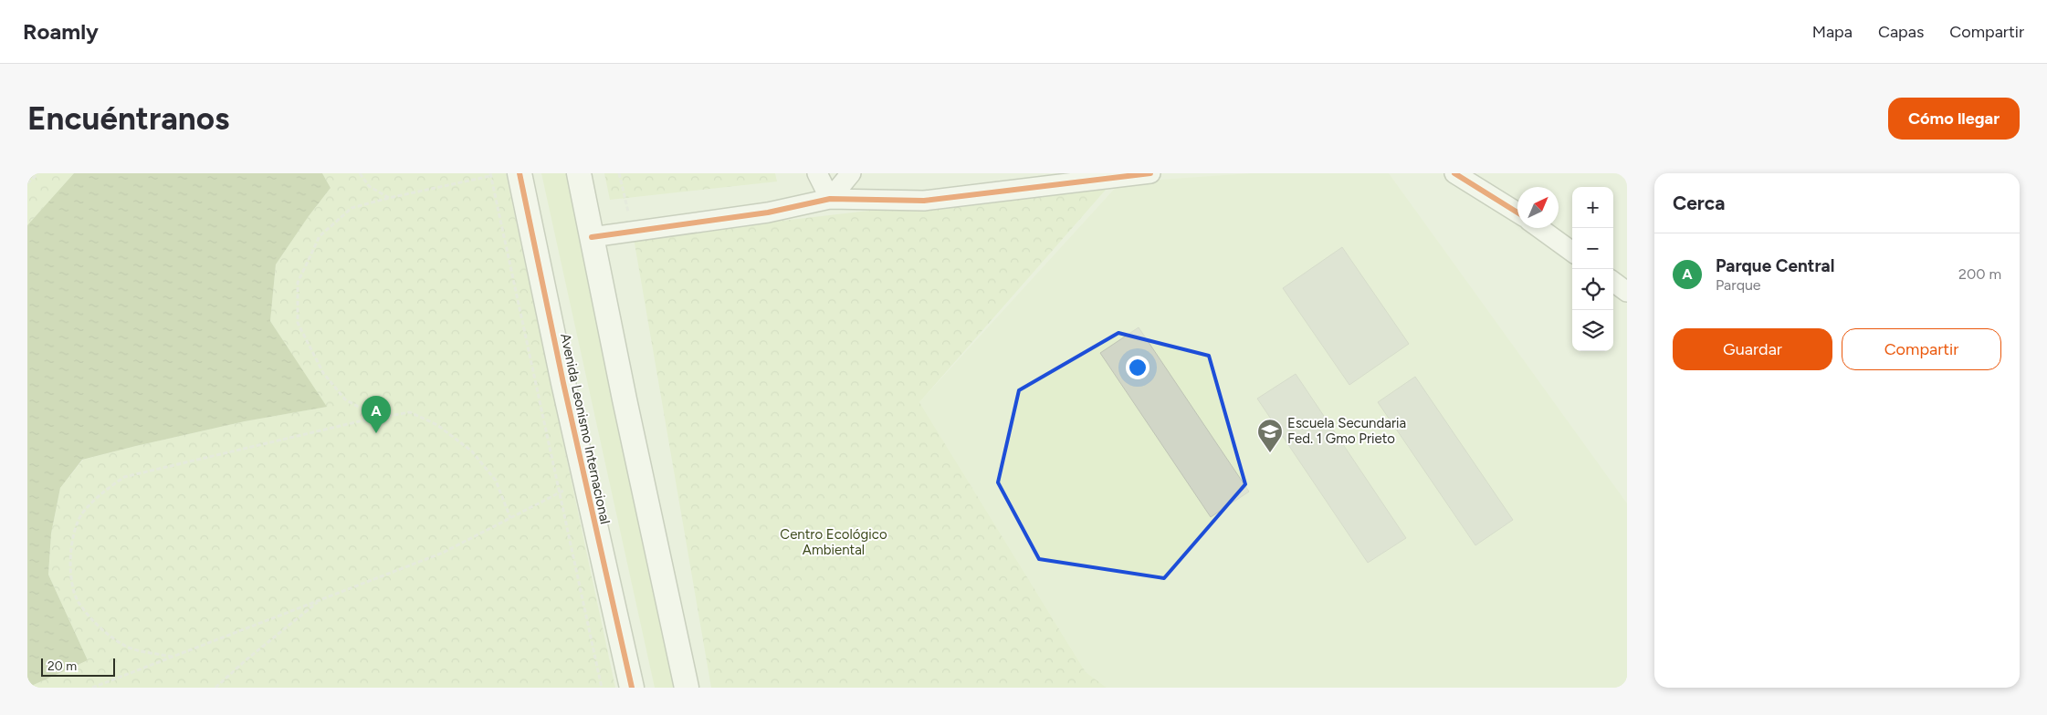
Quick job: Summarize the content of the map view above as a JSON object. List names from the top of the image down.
{
  "streets": {
    "street": ["Avenida Leonismo Internacional"]
  },
  "parks": ["Centro Ecológico Ambiental"],
  "places": {
    "school or university": ["Escuela Secundaria Fed. 1 Gmo Prieto"]
  },
  "scale_bar": "20 m",
  "north": "top right",
  "page": {
    "header": "Roamly",
    "nav": ["Mapa", "Capas", "Compartir"],
    "buttons": [
      "Cómo llegar",
      ["Guardar", "Compartir"]
    ],
    "title": "Encuéntranos",
    "heading": "Cerca",
    "map_buttons": ["+", "−"],
    "list": [
      {
        "mark": "A",
        "name": "Parque Central",
        "note": "Parque",
        "value": "200 m"
      }
    ],
    "pins": "A",
    "scale": "20 m"
  }
}
